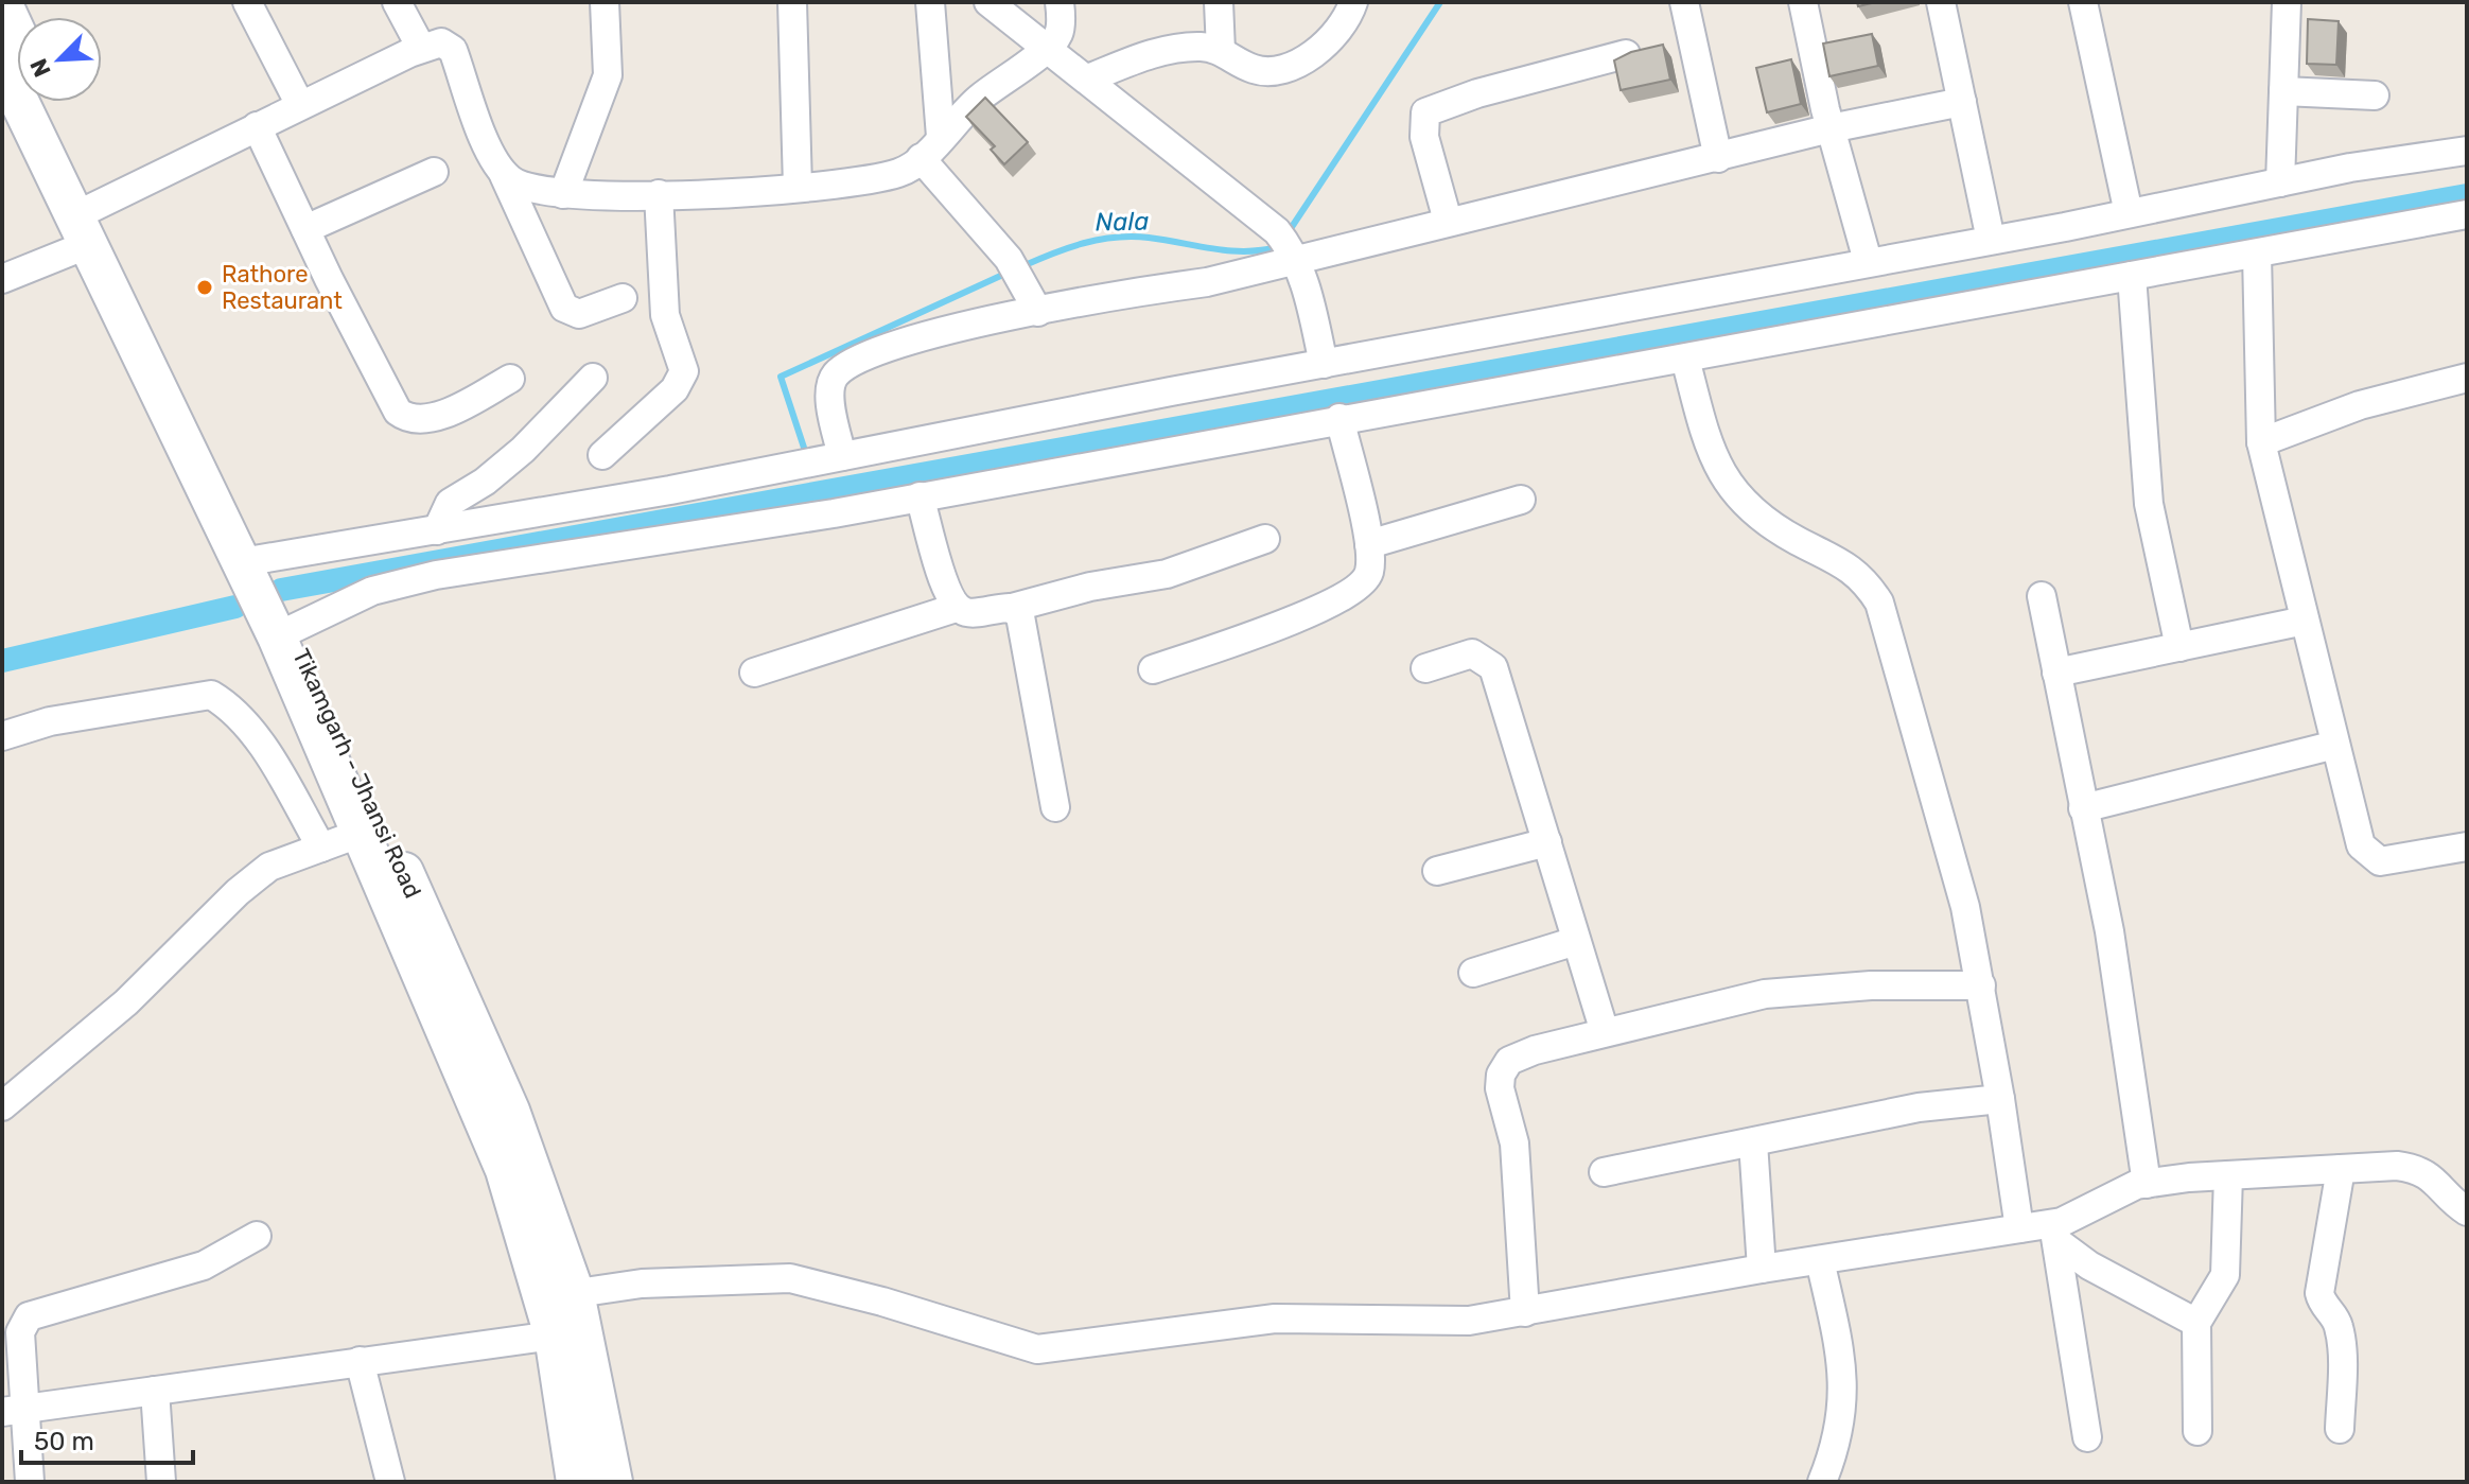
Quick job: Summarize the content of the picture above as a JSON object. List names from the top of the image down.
{
  "streets": {
    "street": ["Tikamgarh - Jhansi Road"]
  },
  "water": ["Nala"],
  "places": ["Rathore Restaurant"],
  "scale_bar": "50 m",
  "north": "bottom left"
}
